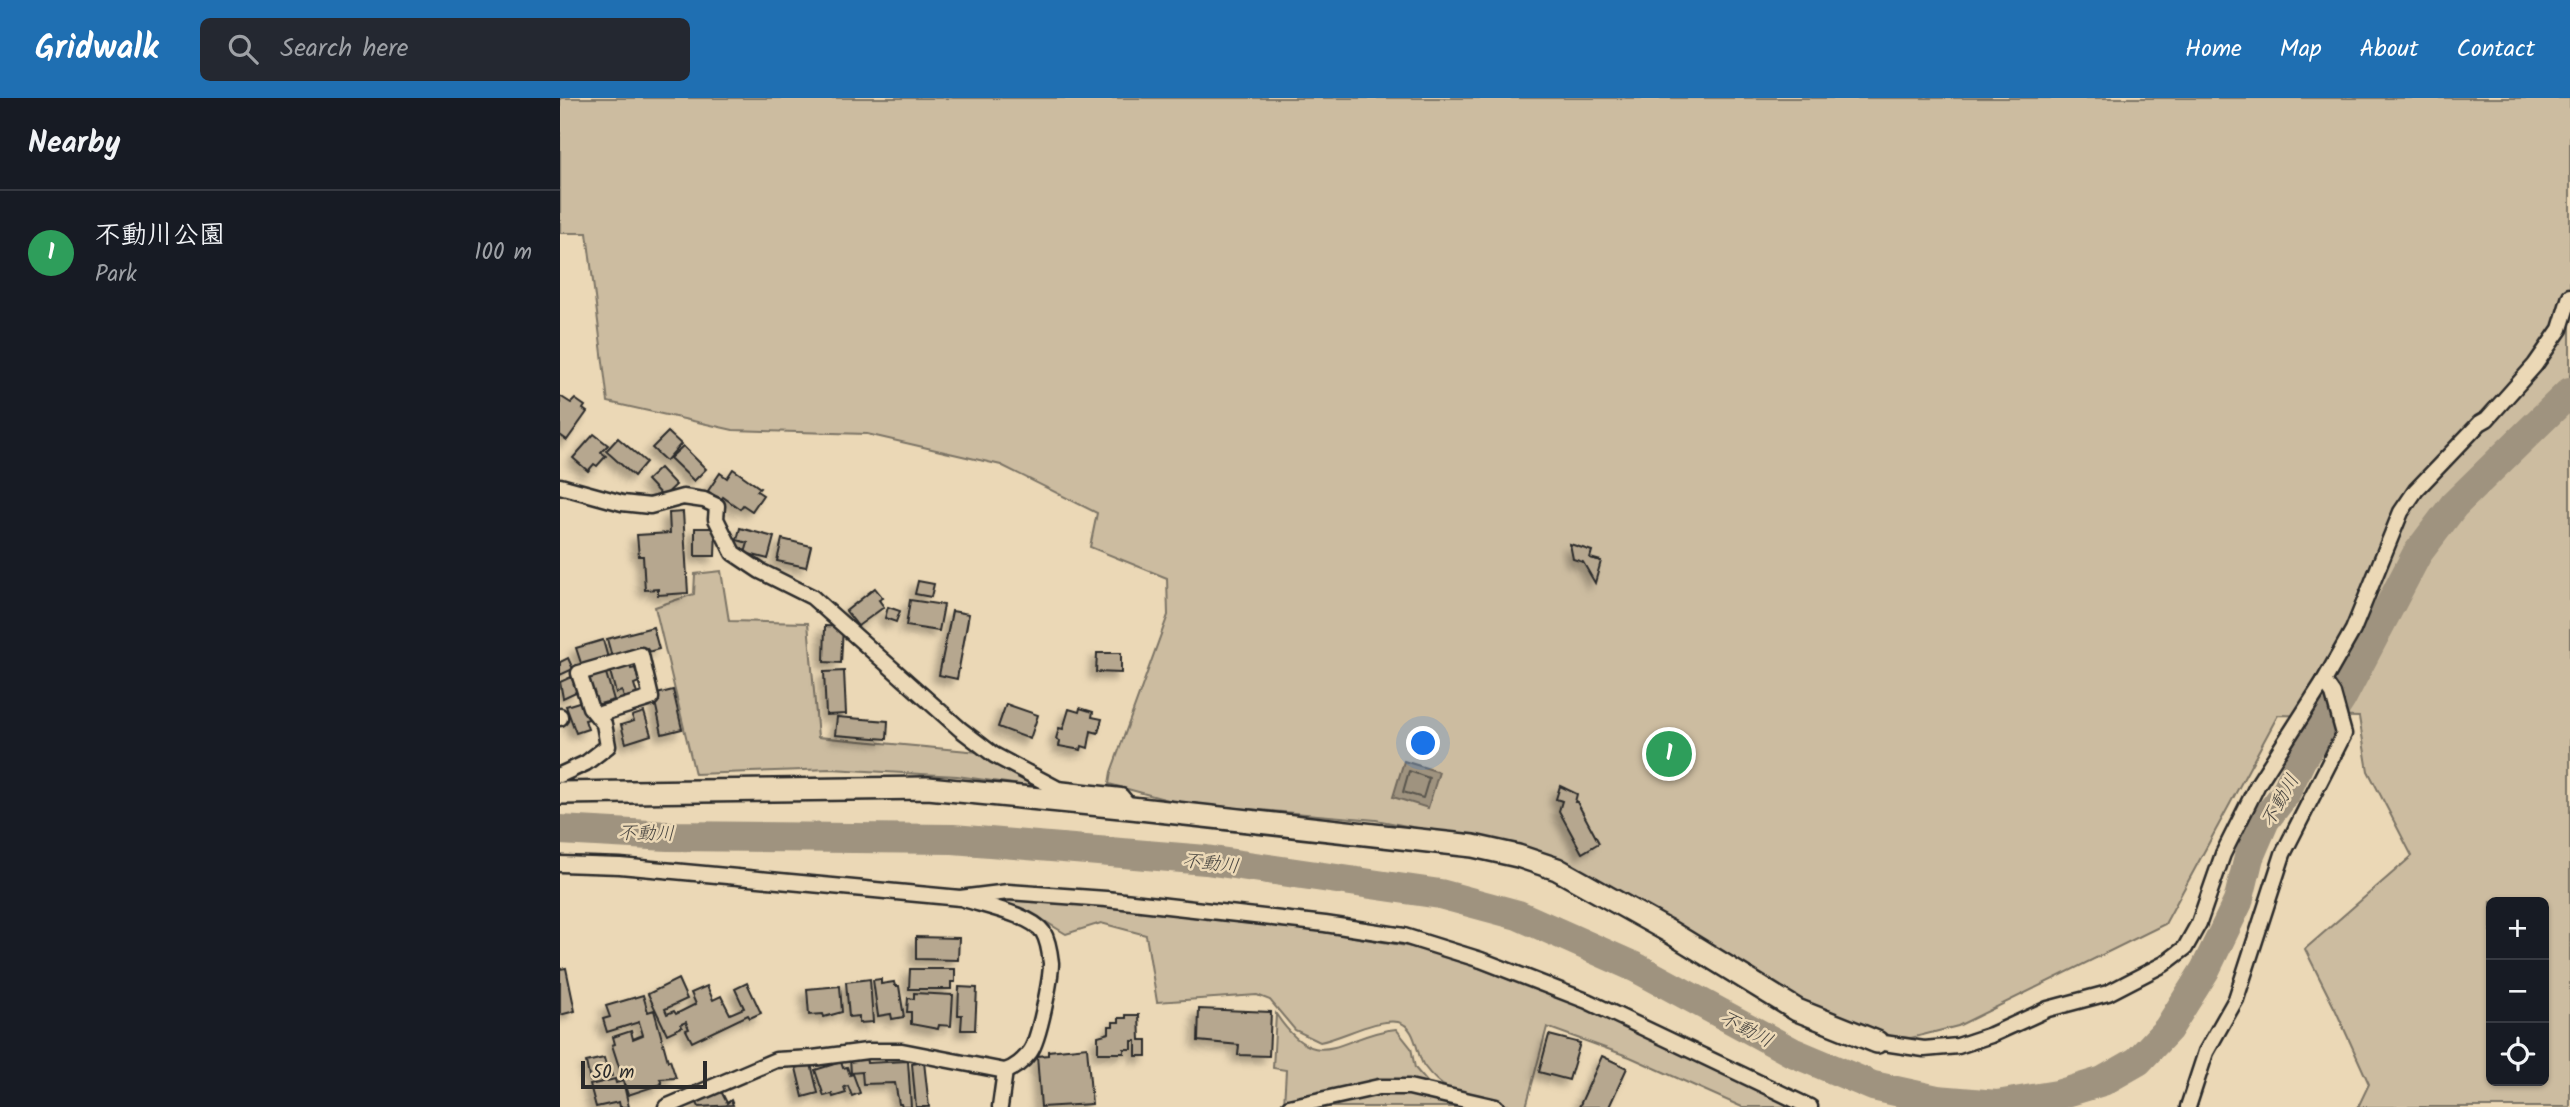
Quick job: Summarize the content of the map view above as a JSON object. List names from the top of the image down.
{
  "water": ["不動川"],
  "scale_bar": "50 m",
  "page": {
    "header": "Gridwalk",
    "search": "Search here",
    "nav": [
      "Home",
      "Map",
      "About",
      "Contact"
    ],
    "heading": "Nearby",
    "list": [
      {
        "mark": "1",
        "name": "不動川公園",
        "note": "Park",
        "value": "100 m"
      }
    ],
    "pins": "1",
    "map_buttons": ["+", "−"],
    "scale": "50 m"
  }
}
